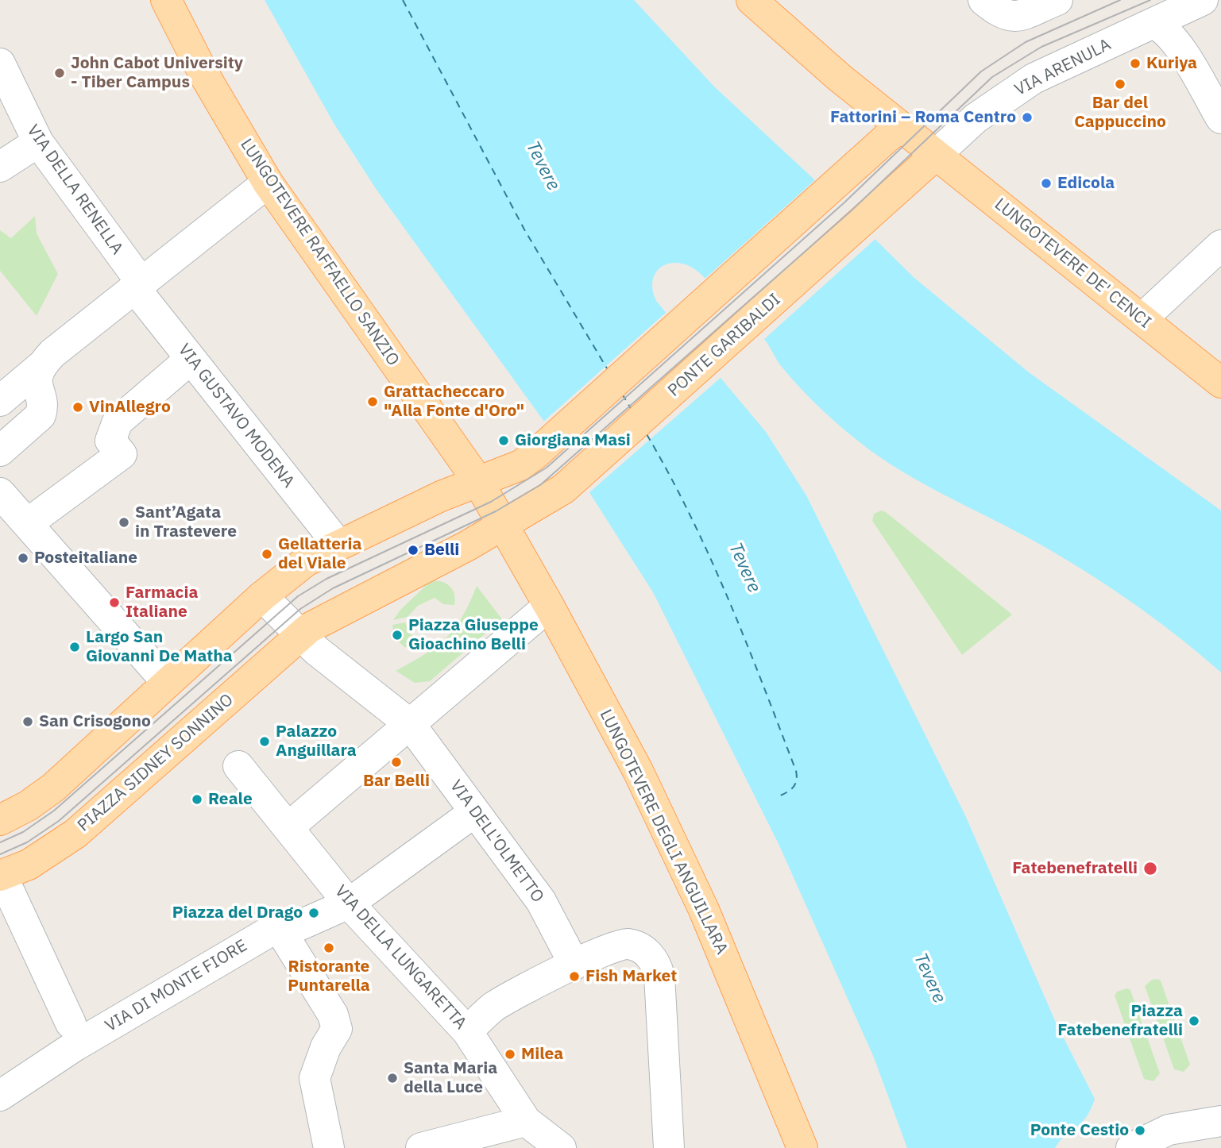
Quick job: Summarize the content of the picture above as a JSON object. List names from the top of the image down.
{
  "streets": {
    "main road": [
      "LUNGOTEVERE RAFFAELLO SANZIO",
      "LUNGOTEVERE DE' CENCI",
      "PONTE GARIBALDI",
      "PIAZZA SIDNEY SONNINO",
      "LUNGOTEVERE DEGLI ANGUILLARA"
    ],
    "street": [
      "VIA ARENULA",
      "VIA DELLA RENELLA",
      "VIA GUSTAVO MODENA",
      "VIA DELL'OLMETTO",
      "VIA DELLA LUNGARETTA",
      "VIA DI MONTE FIORE"
    ]
  },
  "crossings": [
    ["VIA ARENULA", "LUNGOTEVERE DE' CENCI"],
    ["VIA ARENULA", "PONTE GARIBALDI"],
    ["VIA DELLA RENELLA", "VIA GUSTAVO MODENA"],
    ["LUNGOTEVERE RAFFAELLO SANZIO", "PONTE GARIBALDI"],
    ["LUNGOTEVERE RAFFAELLO SANZIO", "LUNGOTEVERE DEGLI ANGUILLARA"],
    ["LUNGOTEVERE DE' CENCI", "PONTE GARIBALDI"],
    ["PONTE GARIBALDI", "LUNGOTEVERE DEGLI ANGUILLARA"],
    ["PIAZZA SIDNEY SONNINO", "VIA DI MONTE FIORE"]
  ],
  "water": ["Tevere"],
  "places": [
    "Kuriya",
    "John Cabot University - Tiber Campus",
    "Bar del Cappuccino",
    "Fattorini – Roma Centro",
    "Edicola",
    "Grattacheccaro \"Alla Fonte d'Oro\"",
    "VinAllegro",
    "Giorgiana Masi",
    "Sant’Agata in Trastevere",
    "Belli",
    "Gellatteria del Viale",
    "Posteitaliane",
    "Farmacia Italiane",
    "Piazza Giuseppe Gioachino Belli",
    "Largo San Giovanni De Matha",
    "San Crisogono",
    "Palazzo Anguillara",
    "Bar Belli",
    "Reale",
    "Fatebenefratelli",
    "Piazza del Drago",
    "Ristorante Puntarella",
    "Fish Market",
    "Piazza Fatebenefratelli",
    "Milea",
    "Santa Maria della Luce",
    "Ponte Cestio"
  ]
}
